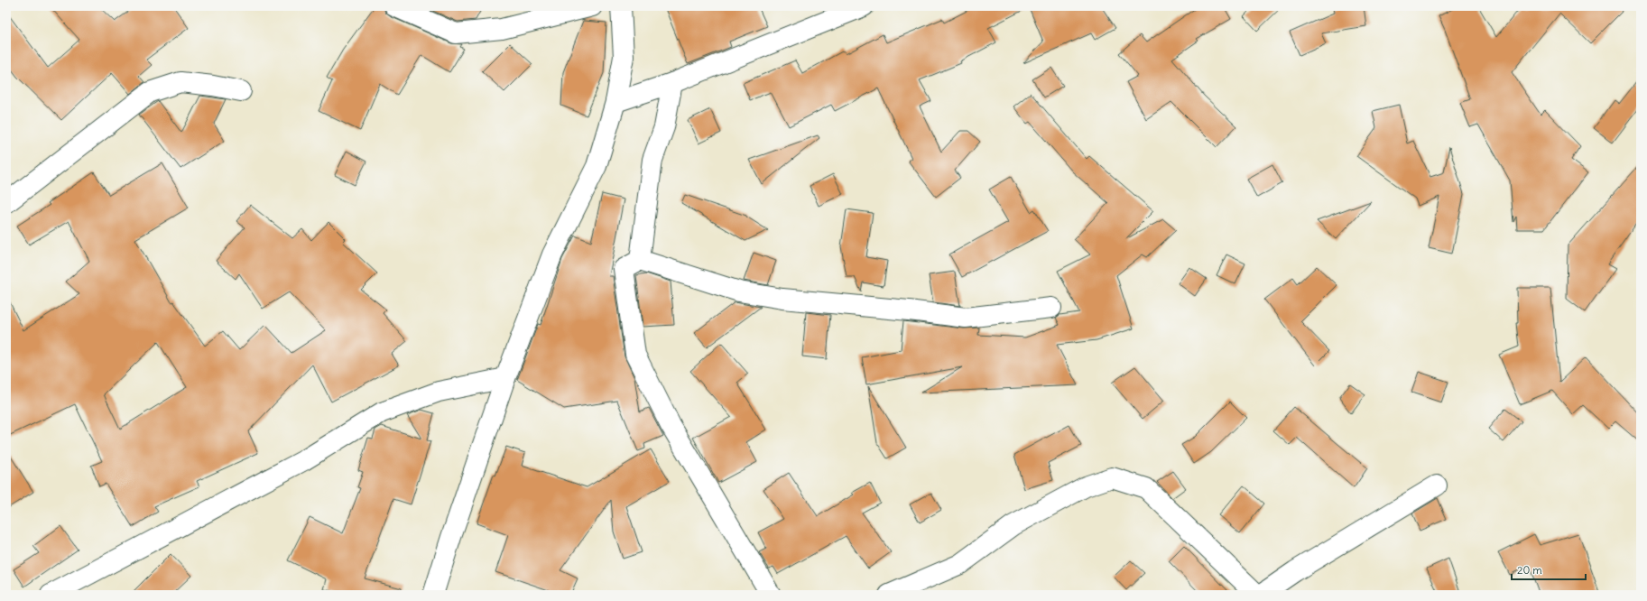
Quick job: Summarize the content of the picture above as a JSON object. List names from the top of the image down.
{
  "scale_bar": "20 m"
}
